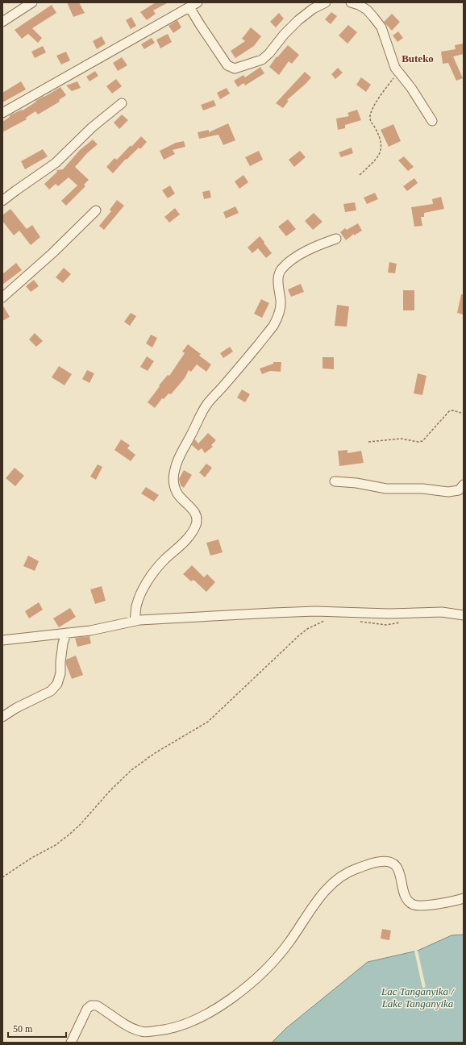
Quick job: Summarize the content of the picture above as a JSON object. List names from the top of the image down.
{
  "districts": ["Buteko"],
  "water": ["Lac Tanganyika / Lake Tanganyika"],
  "scale_bar": "50 m"
}
